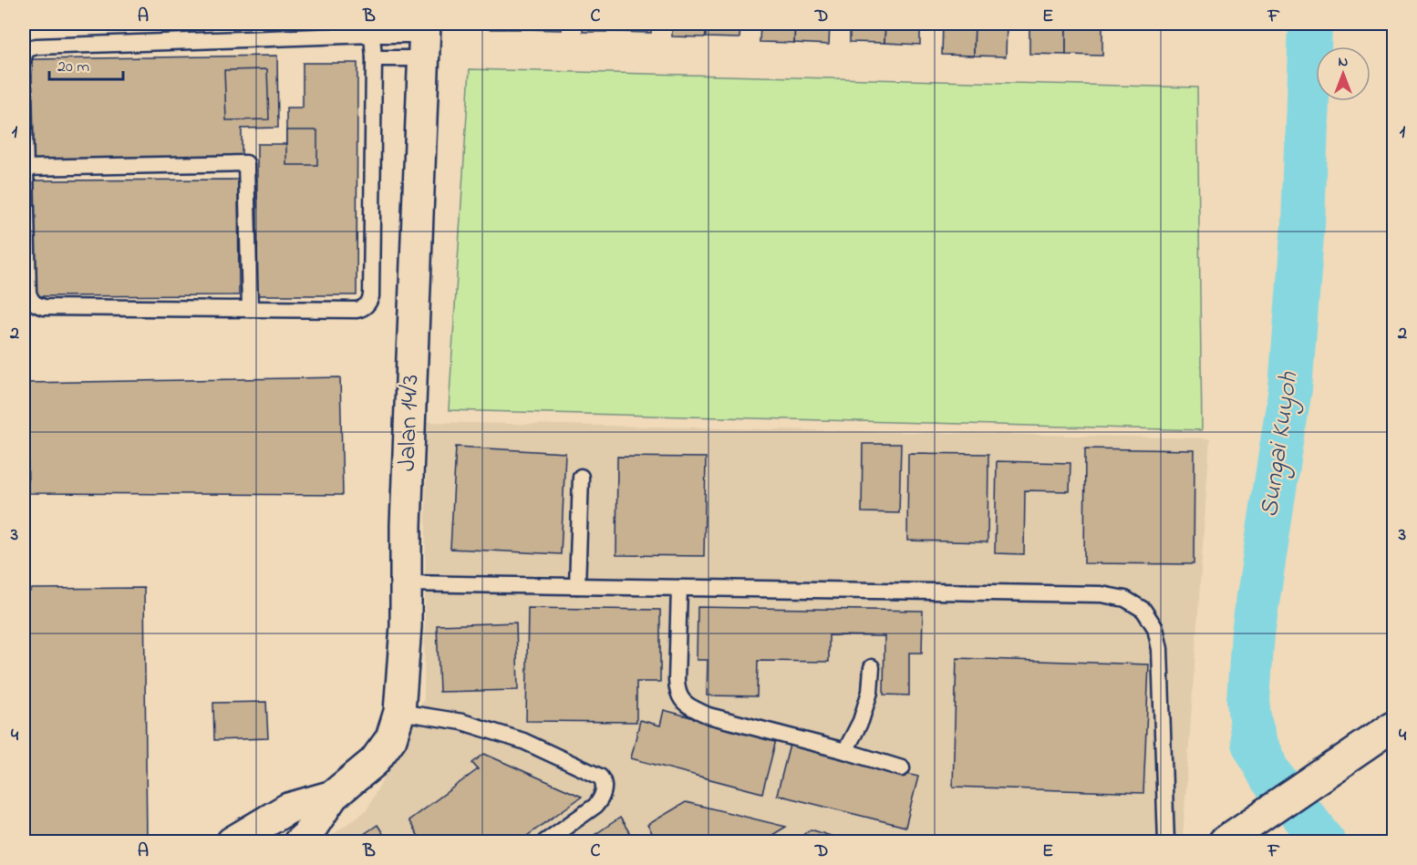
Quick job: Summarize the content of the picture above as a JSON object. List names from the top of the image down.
{
  "streets": {
    "street": ["Jalan 14/3"]
  },
  "water": ["Sungai Kuyoh"],
  "scale_bar": "20 m",
  "north": "top",
  "grid": {
    "columns": [
      "A",
      "B",
      "C",
      "D",
      "E",
      "F"
    ],
    "rows": [
      "1",
      "2",
      "3",
      "4"
    ]
  }
}
